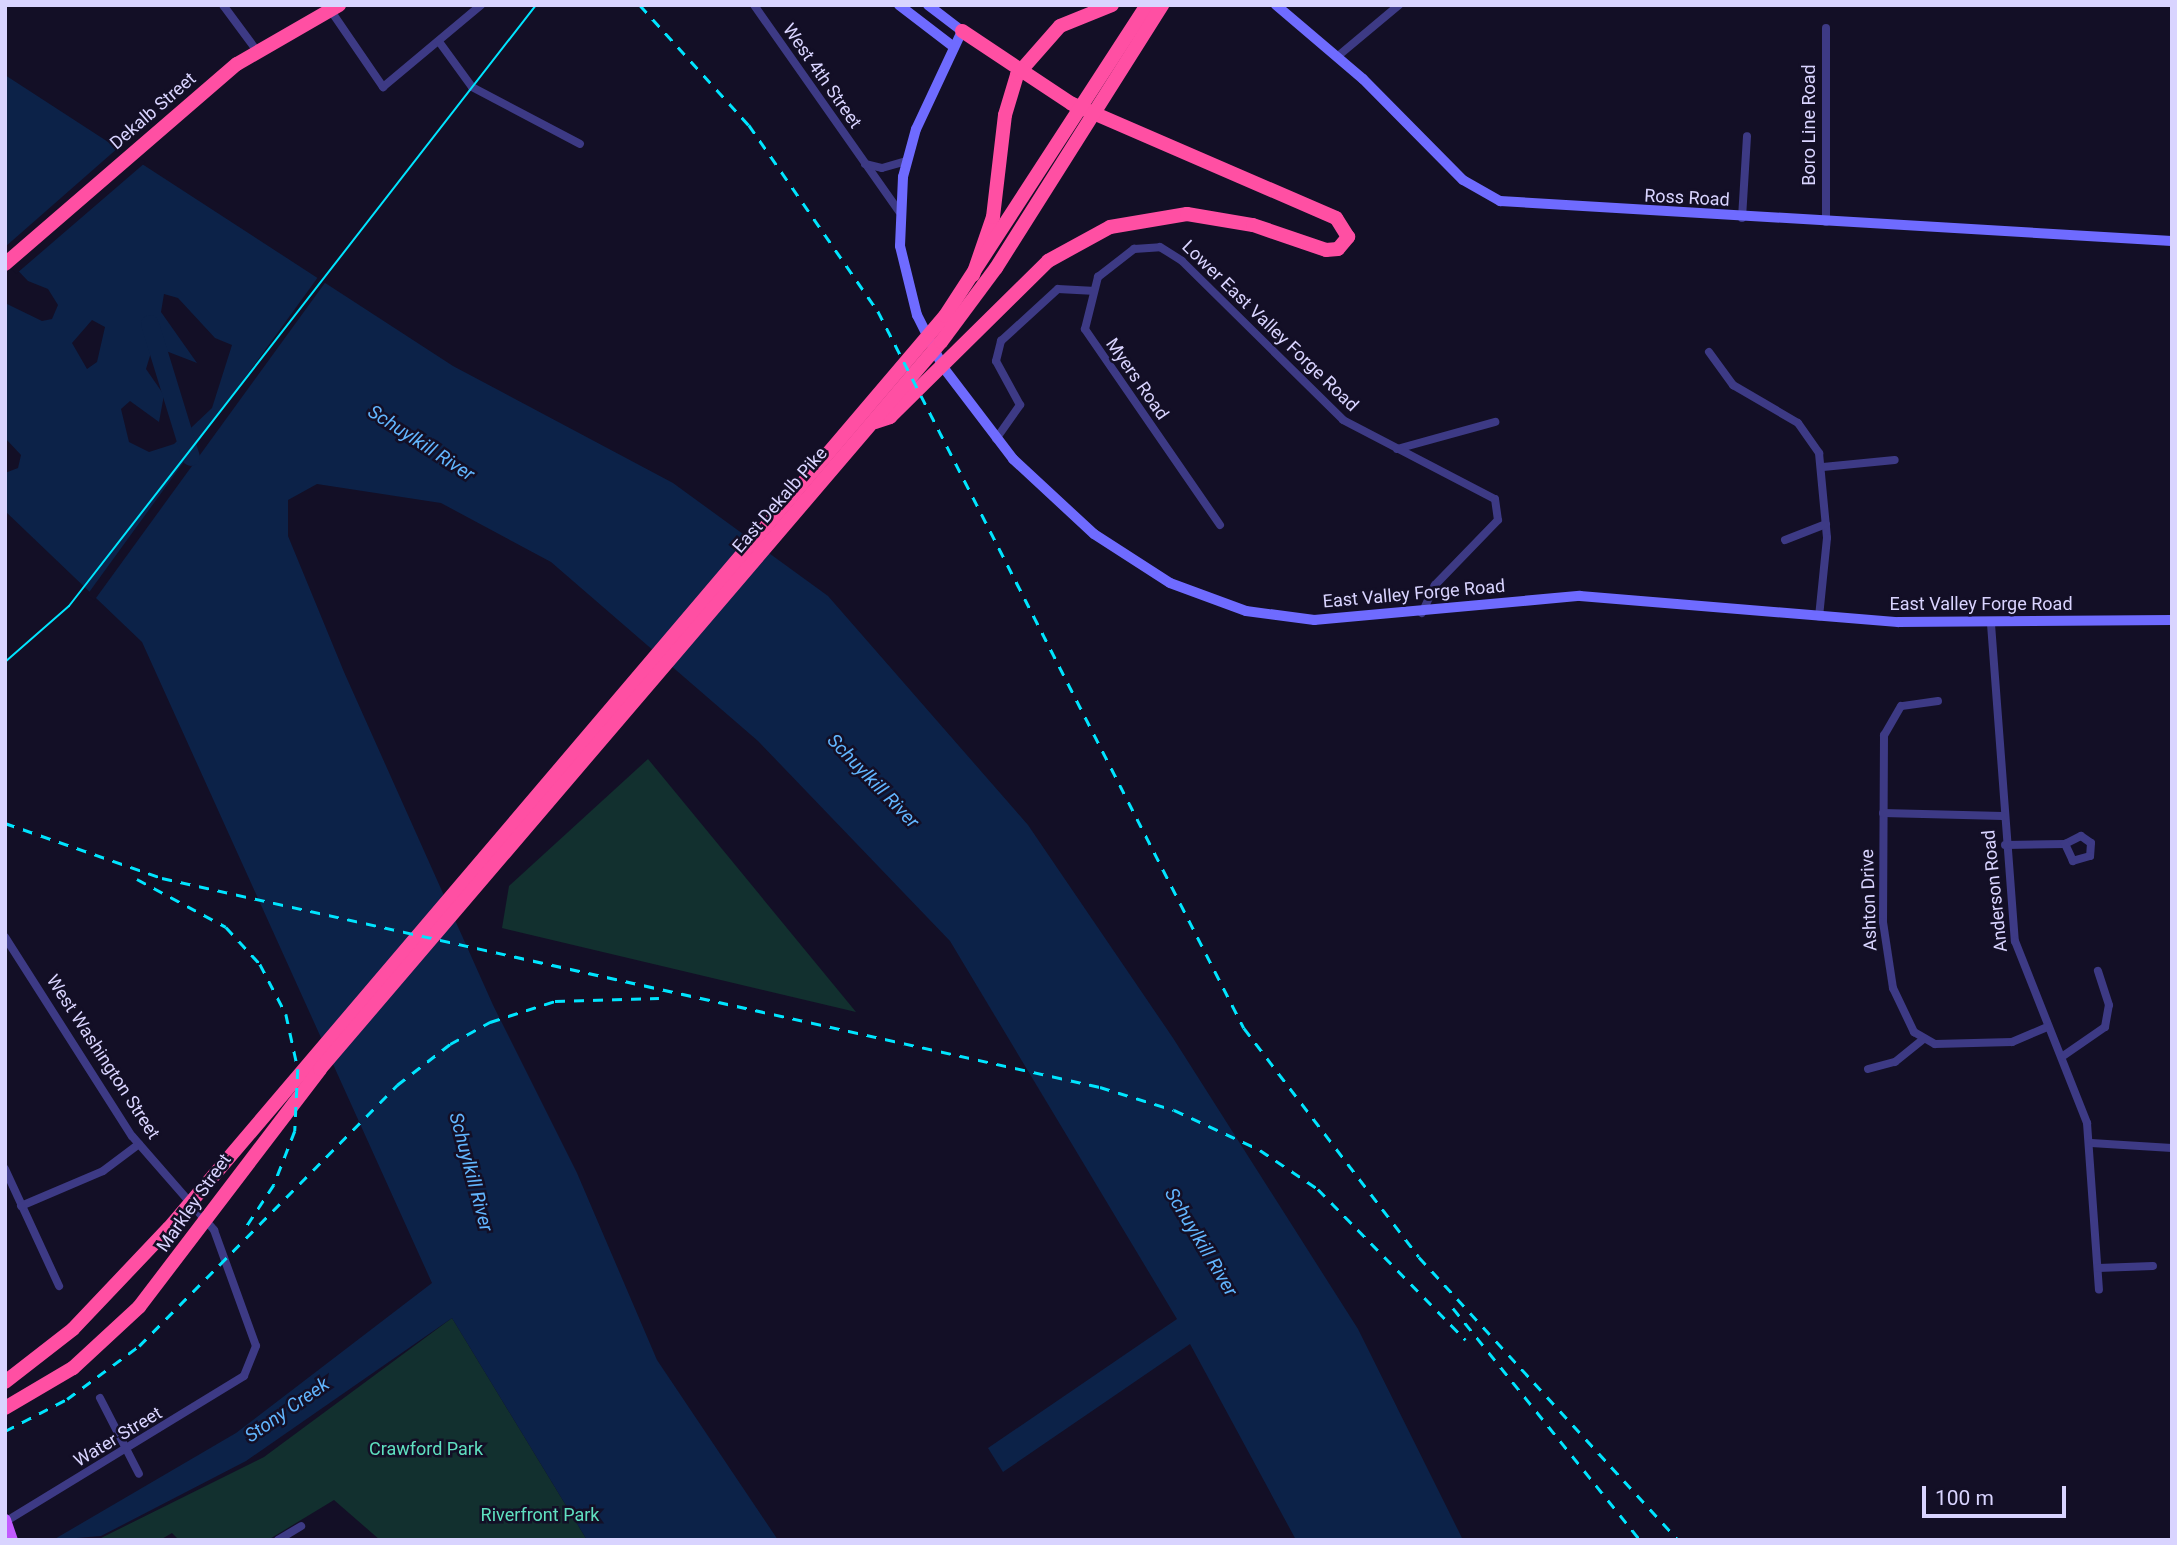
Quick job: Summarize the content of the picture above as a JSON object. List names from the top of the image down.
{
  "streets": {
    "highway": ["Dekalb Street", "East Dekalb Pike", "Markley Street"],
    "main road": ["Ross Road", "East Valley Forge Road"],
    "street": [
      "West 4th Street",
      "Boro Line Road",
      "Lower East Valley Forge Road",
      "Myers Road",
      "Anderson Road",
      "Ashton Drive",
      "West Washington Street",
      "Water Street"
    ]
  },
  "crossings": [
    ["West 4th Street", "East Valley Forge Road"],
    ["Boro Line Road", "Ross Road"],
    ["Lower East Valley Forge Road", "Myers Road"],
    ["Lower East Valley Forge Road", "East Valley Forge Road"],
    ["East Dekalb Pike", "Markley Street"],
    ["East Valley Forge Road", "Anderson Road"],
    ["West Washington Street", "Water Street"]
  ],
  "water": ["Schuylkill River", "Stony Creek"],
  "parks": ["Crawford Park", "Riverfront Park"],
  "scale_bar": "100 m"
}
